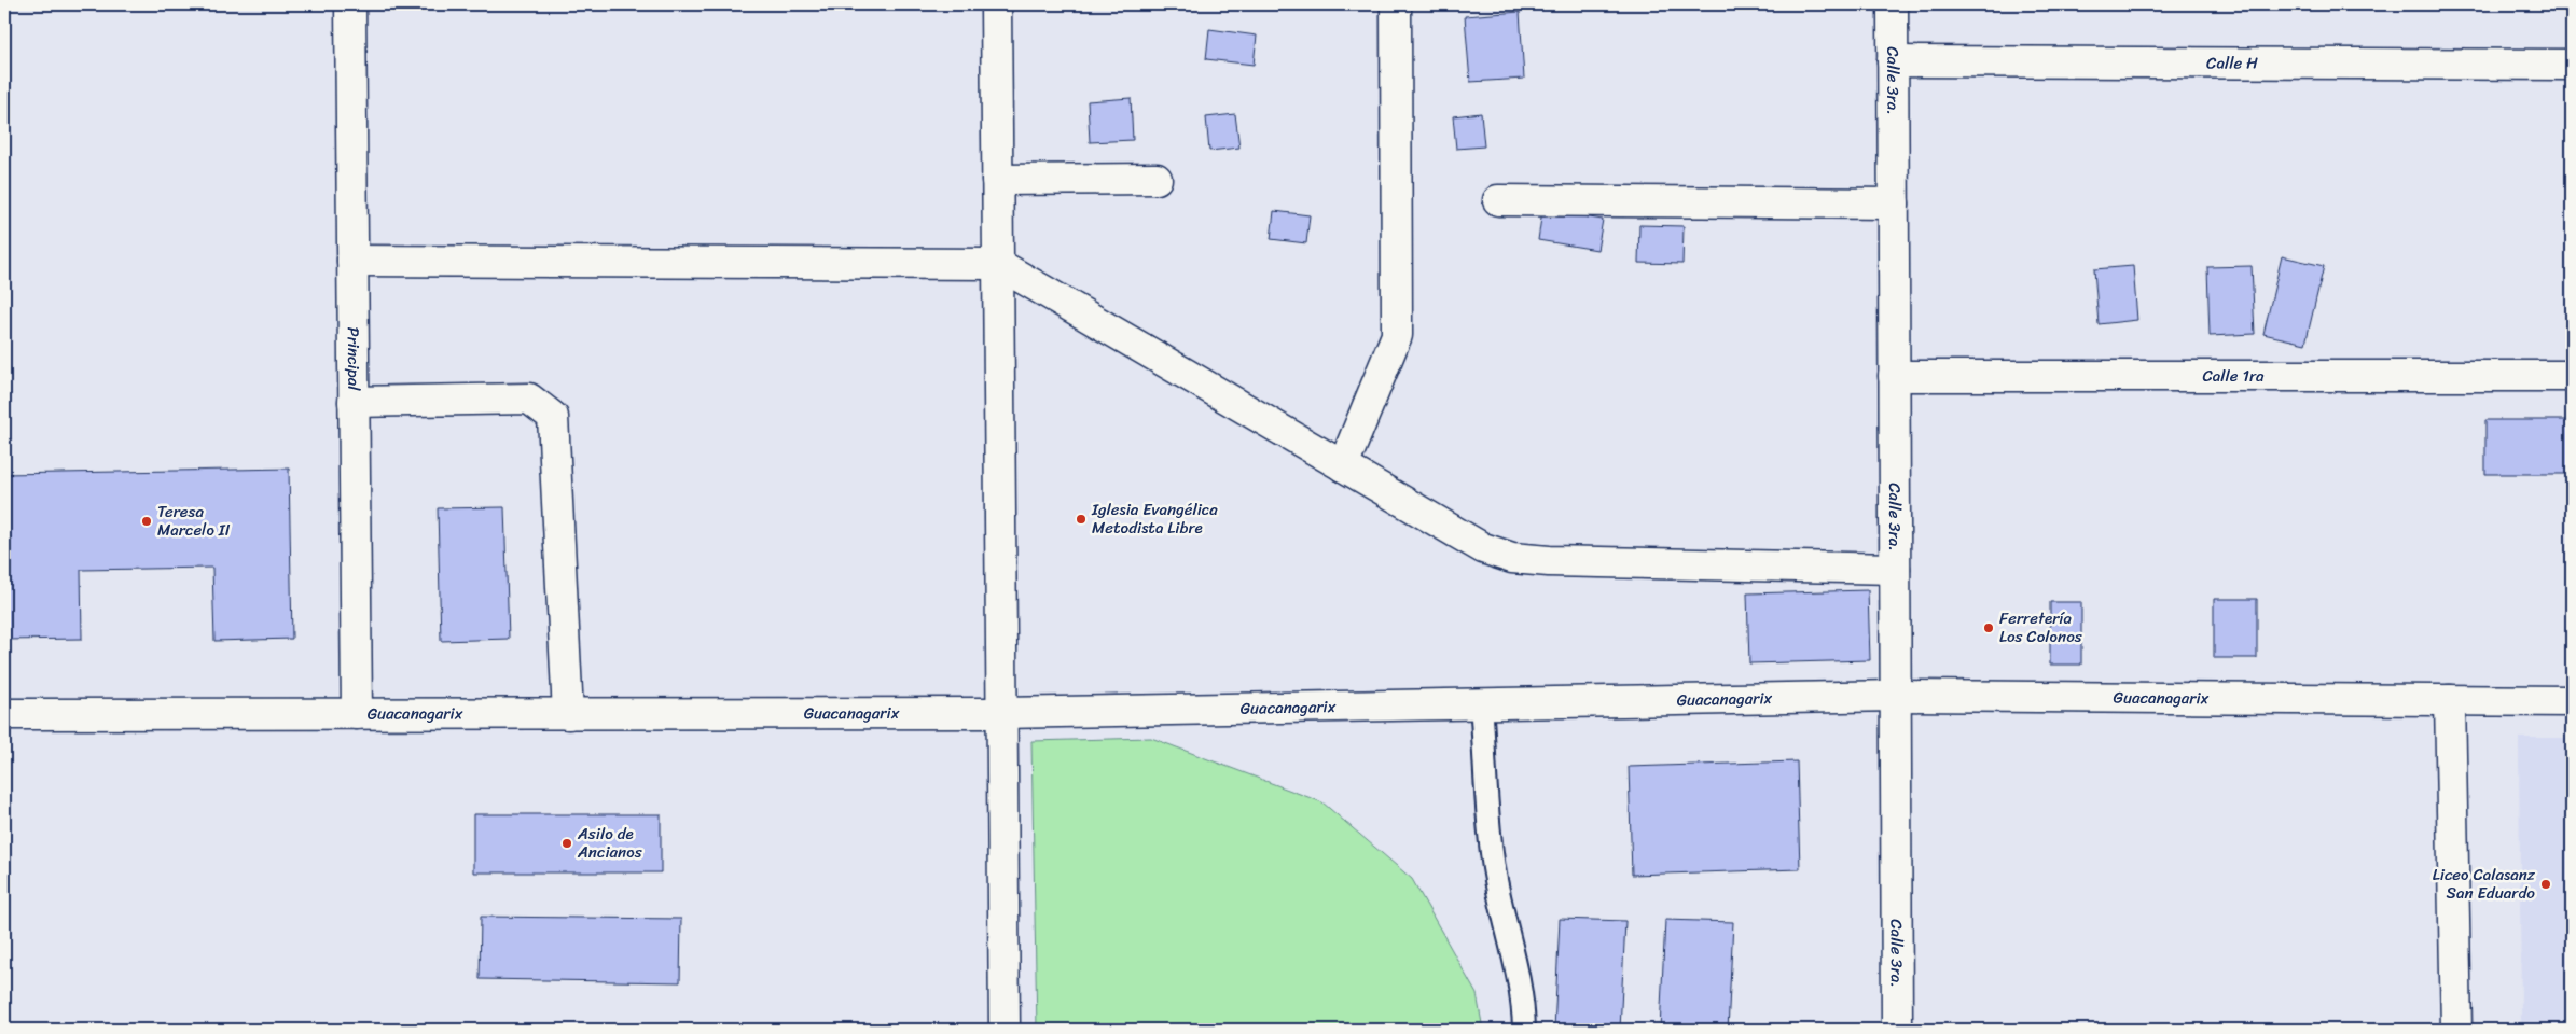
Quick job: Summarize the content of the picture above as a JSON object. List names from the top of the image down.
{
  "streets": {
    "street": [
      "Calle H",
      "Calle 3ra.",
      "Principal",
      "Calle 1ra",
      "Guacanagarix"
    ]
  },
  "crossings": [
    ["Calle H", "Calle 3ra."],
    ["Calle 3ra.", "Calle 1ra"],
    ["Calle 3ra.", "Guacanagarix"],
    ["Principal", "Guacanagarix"]
  ],
  "places": [
    "Iglesia Evangélica Metodista Libre",
    "Teresa Marcelo II",
    "Ferretería Los Colonos",
    "Asilo de Ancianos",
    "Liceo Calasanz San Eduardo"
  ]
}
